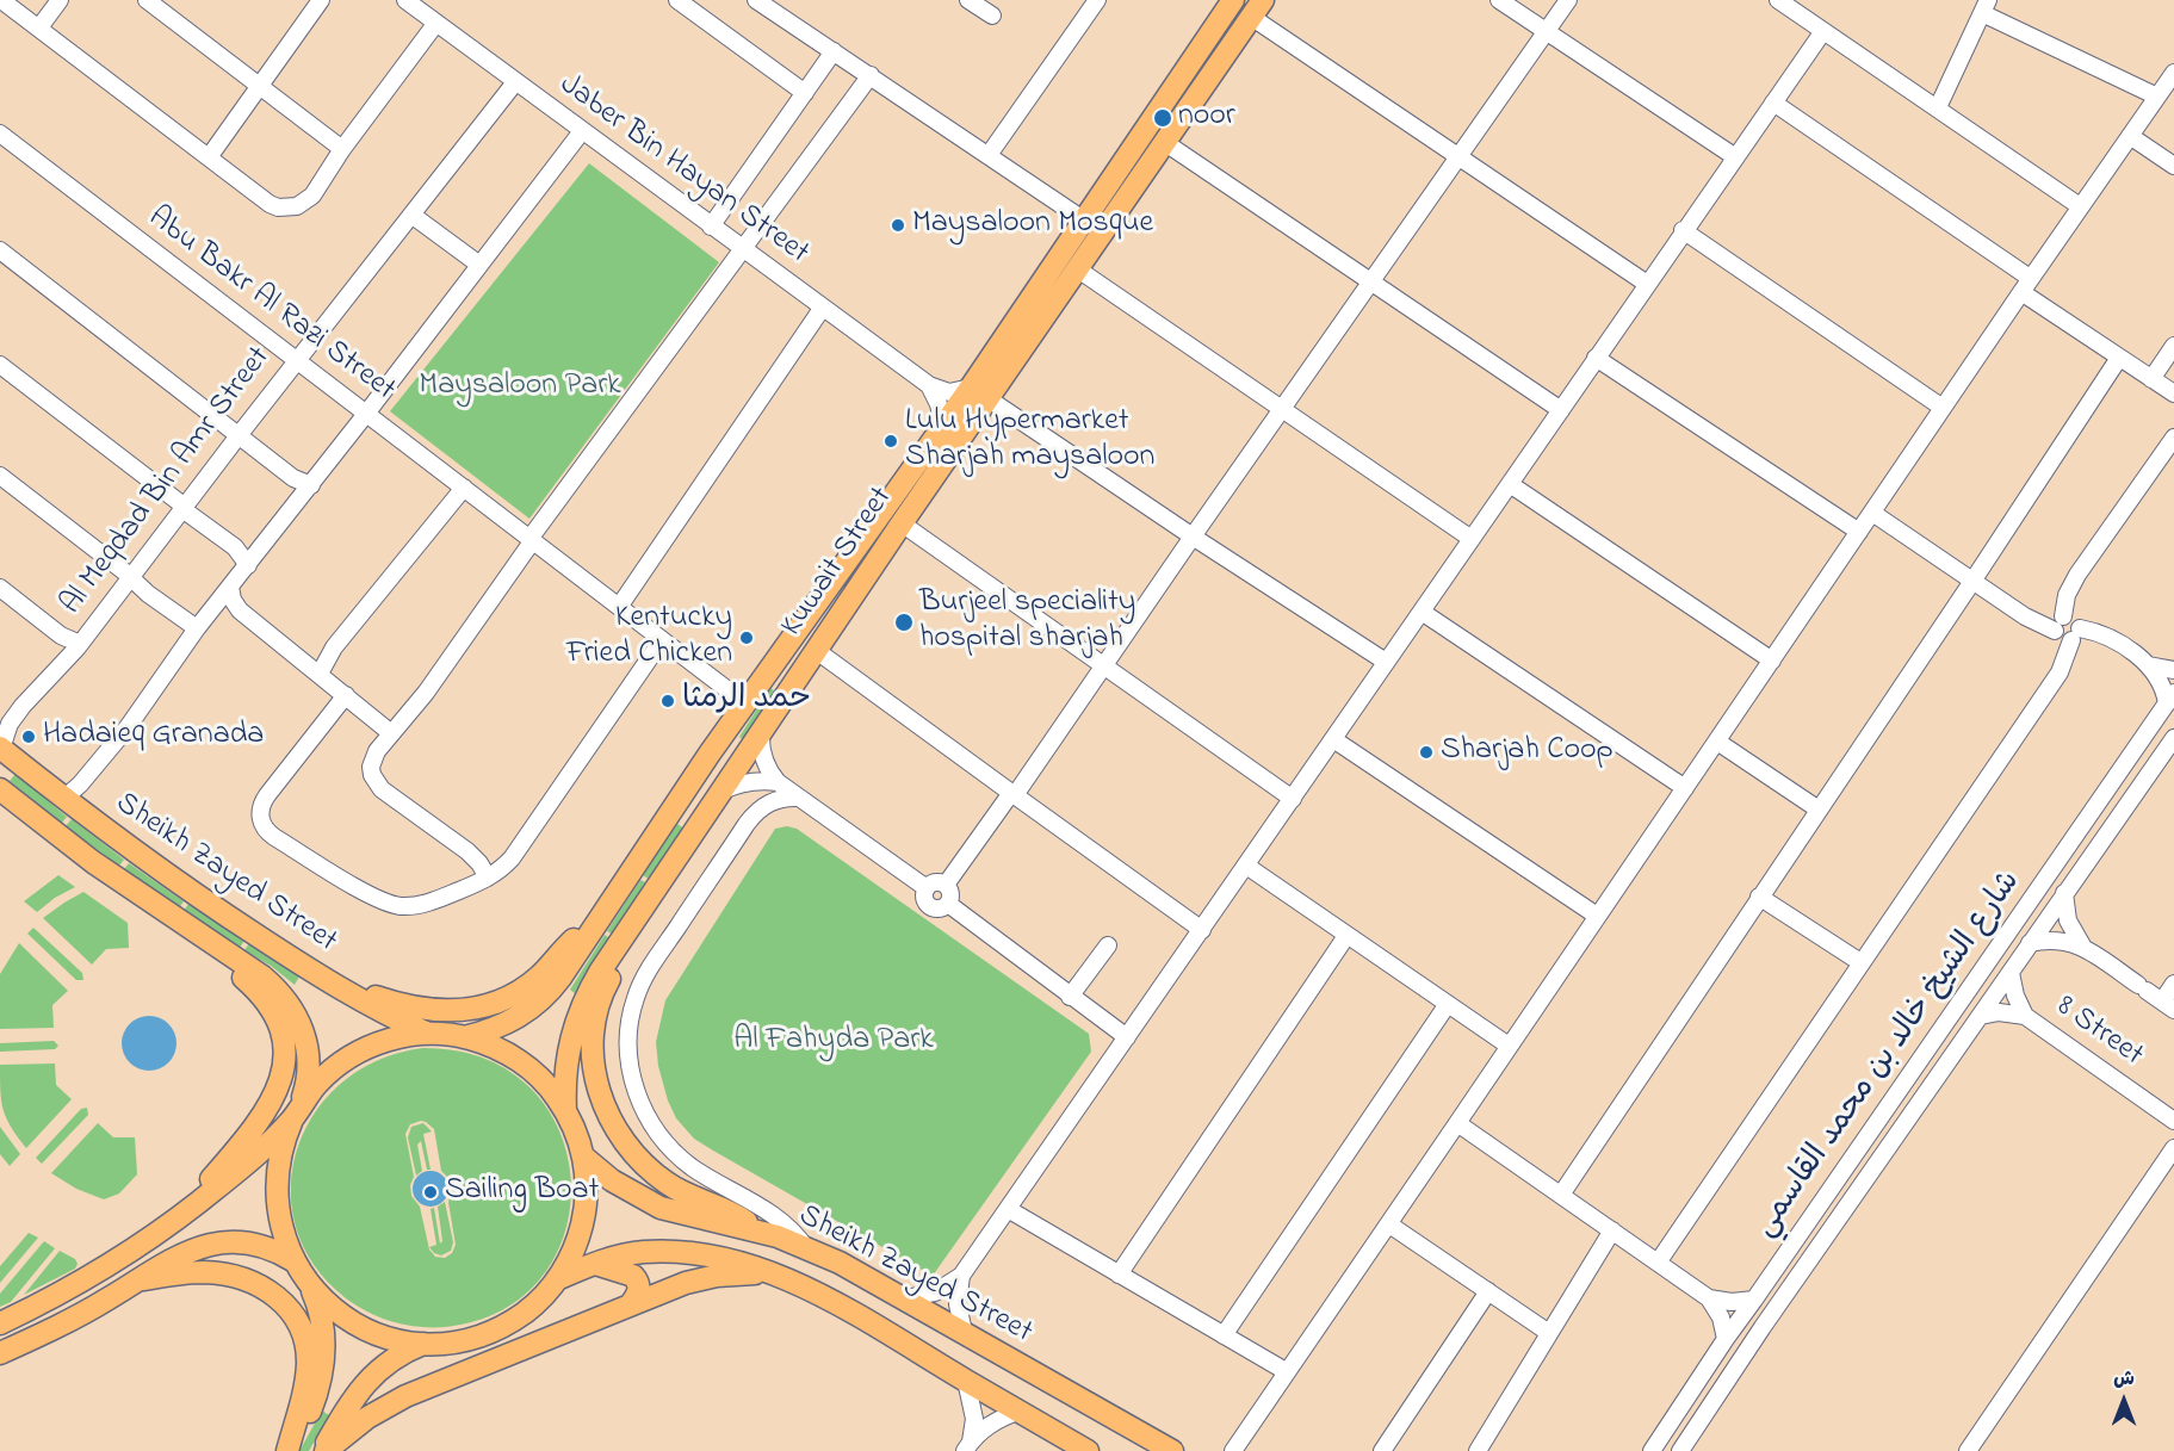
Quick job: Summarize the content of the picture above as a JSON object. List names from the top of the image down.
{
  "streets": {
    "main road": ["Kuwait Street", "Sheikh Zayed Street"],
    "street": [
      "Jaber Bin Hayan Street",
      "Abu Bakr Al Razi Street",
      "Al Meqdad Bin Amr Street",
      "8 Street",
      "شارع الشيخ خالد بن محمد القاسمي"
    ]
  },
  "crossings": [
    ["Jaber Bin Hayan Street", "Al Meqdad Bin Amr Street"],
    ["Jaber Bin Hayan Street", "Kuwait Street"],
    ["Abu Bakr Al Razi Street", "Al Meqdad Bin Amr Street"],
    ["Abu Bakr Al Razi Street", "Kuwait Street"],
    ["Al Meqdad Bin Amr Street", "Sheikh Zayed Street"],
    ["8 Street", "شارع الشيخ خالد بن محمد القاسمي"]
  ],
  "parks": ["Maysaloon Park", "Al Fahyda Park"],
  "places": [
    "noor",
    "Maysaloon Mosque",
    "Lulu Hypermarket Sharjah maysaloon",
    "Burjeel speciality hospital sharjah",
    "Kentucky Fried Chicken",
    "حمد الرمثا",
    "Hadaieq Granada",
    "Sharjah Coop",
    "Sailing Boat"
  ],
  "north": "top"
}
